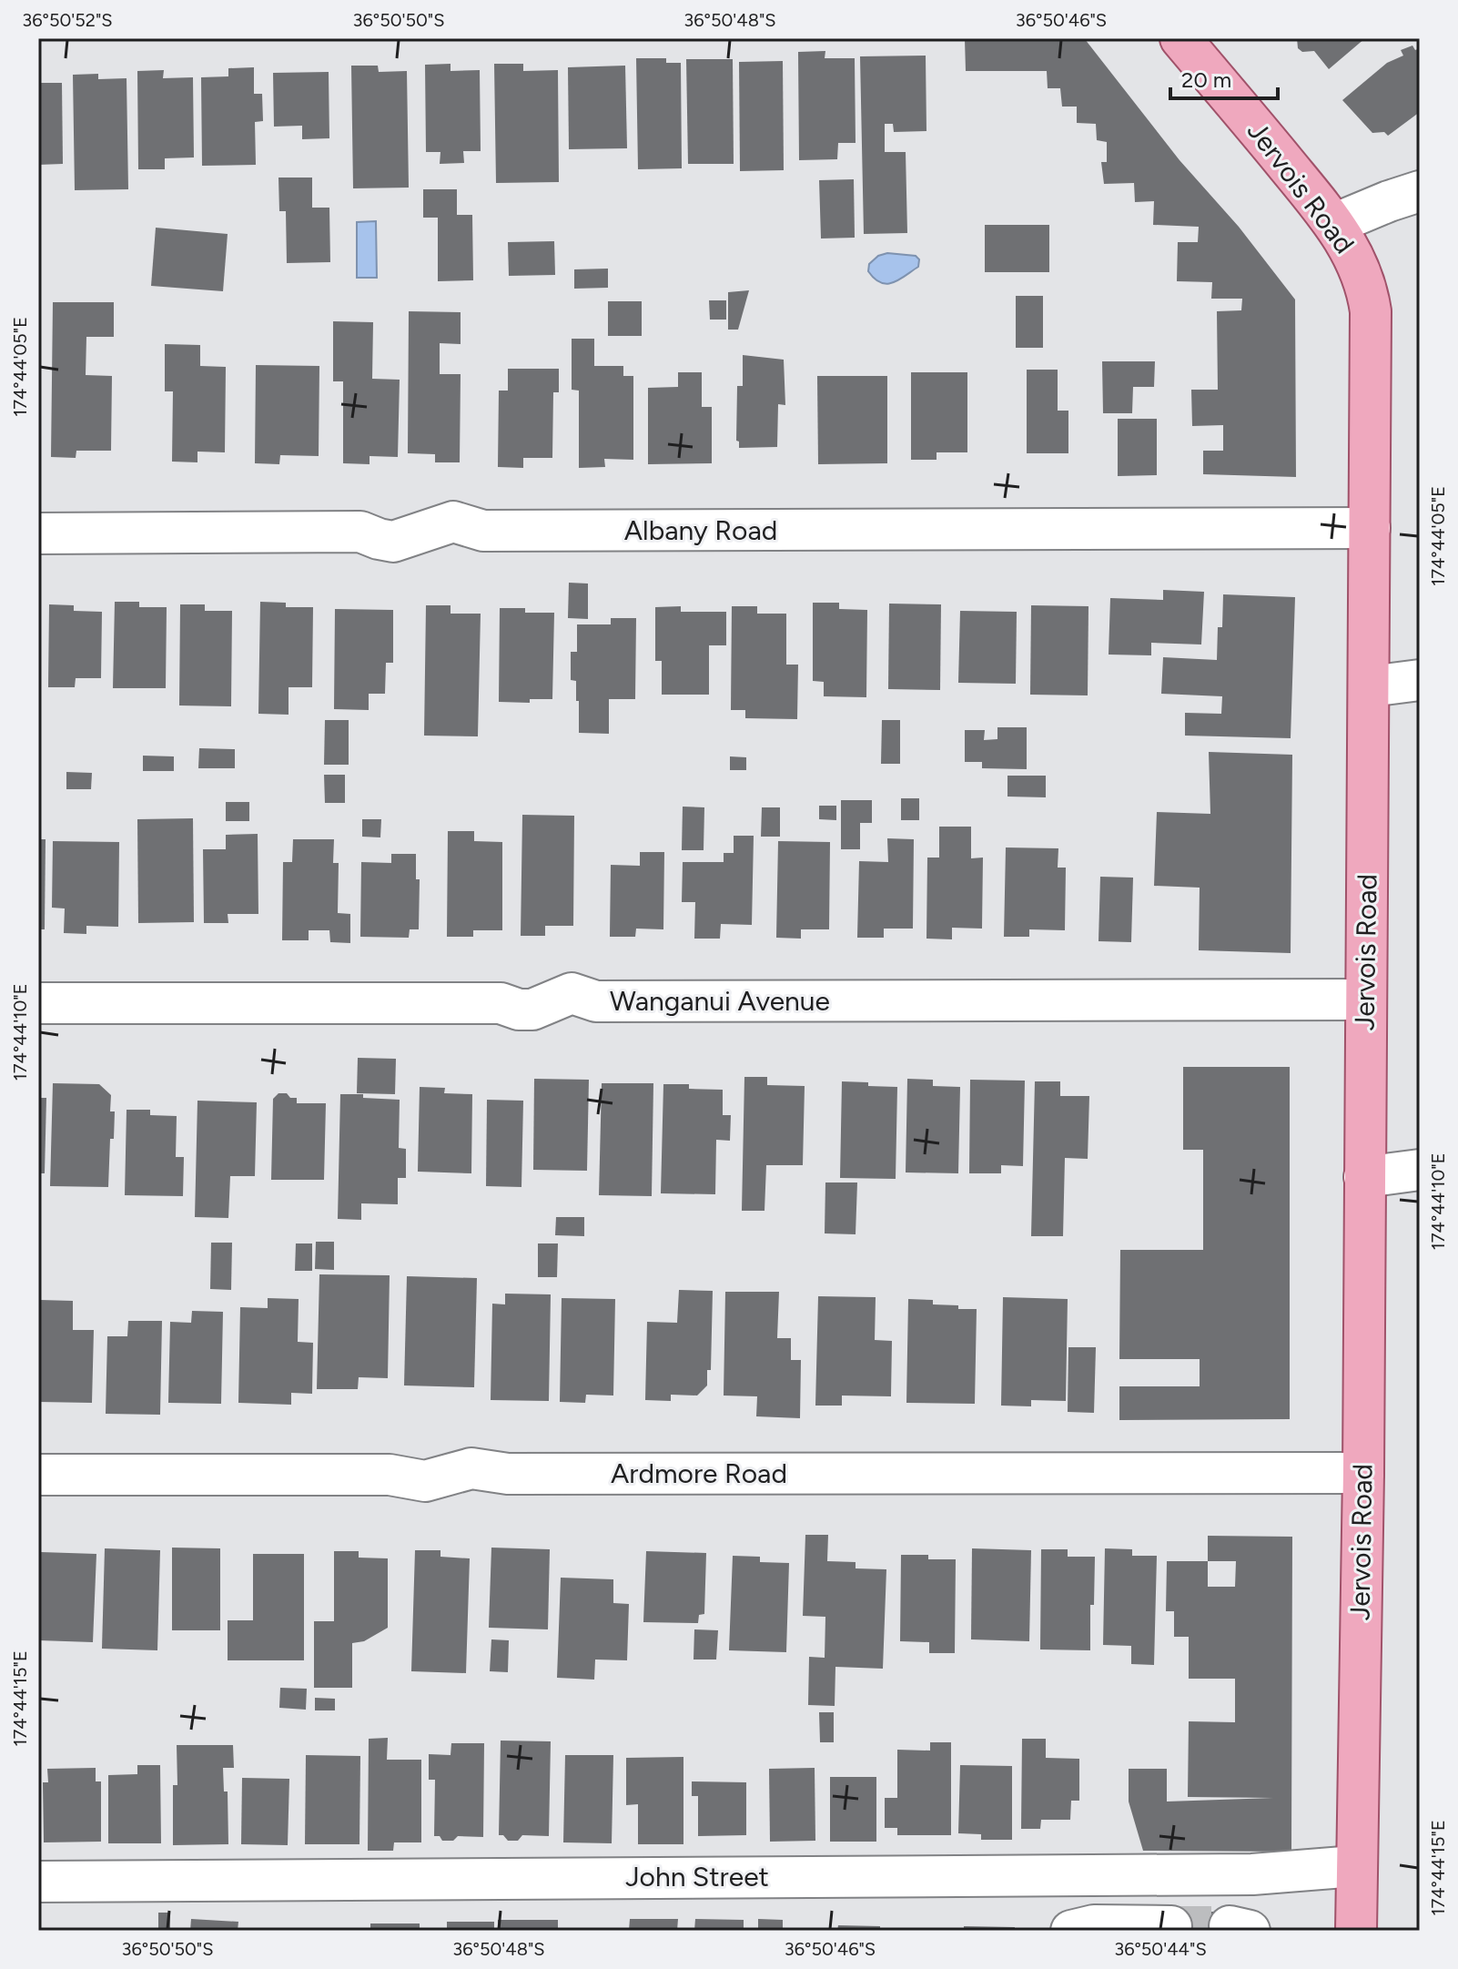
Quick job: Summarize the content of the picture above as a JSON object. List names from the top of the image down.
{
  "streets": {
    "main road": ["Jervois Road"],
    "street": [
      "Albany Road",
      "Wanganui Avenue",
      "Ardmore Road",
      "John Street"
    ]
  },
  "crossings": [
    ["Jervois Road", "Albany Road"],
    ["Jervois Road", "Wanganui Avenue"],
    ["Jervois Road", "Ardmore Road"],
    ["Jervois Road", "John Street"]
  ],
  "scale_bar": "20 m",
  "coordinates": [
    "36°50'52\"S",
    "36°50'50\"S",
    "36°50'48\"S",
    "36°50'46\"S",
    "174°44'05\"E",
    "174°44'10\"E",
    "174°44'15\"E",
    "36°50'44\"S"
  ]
}
